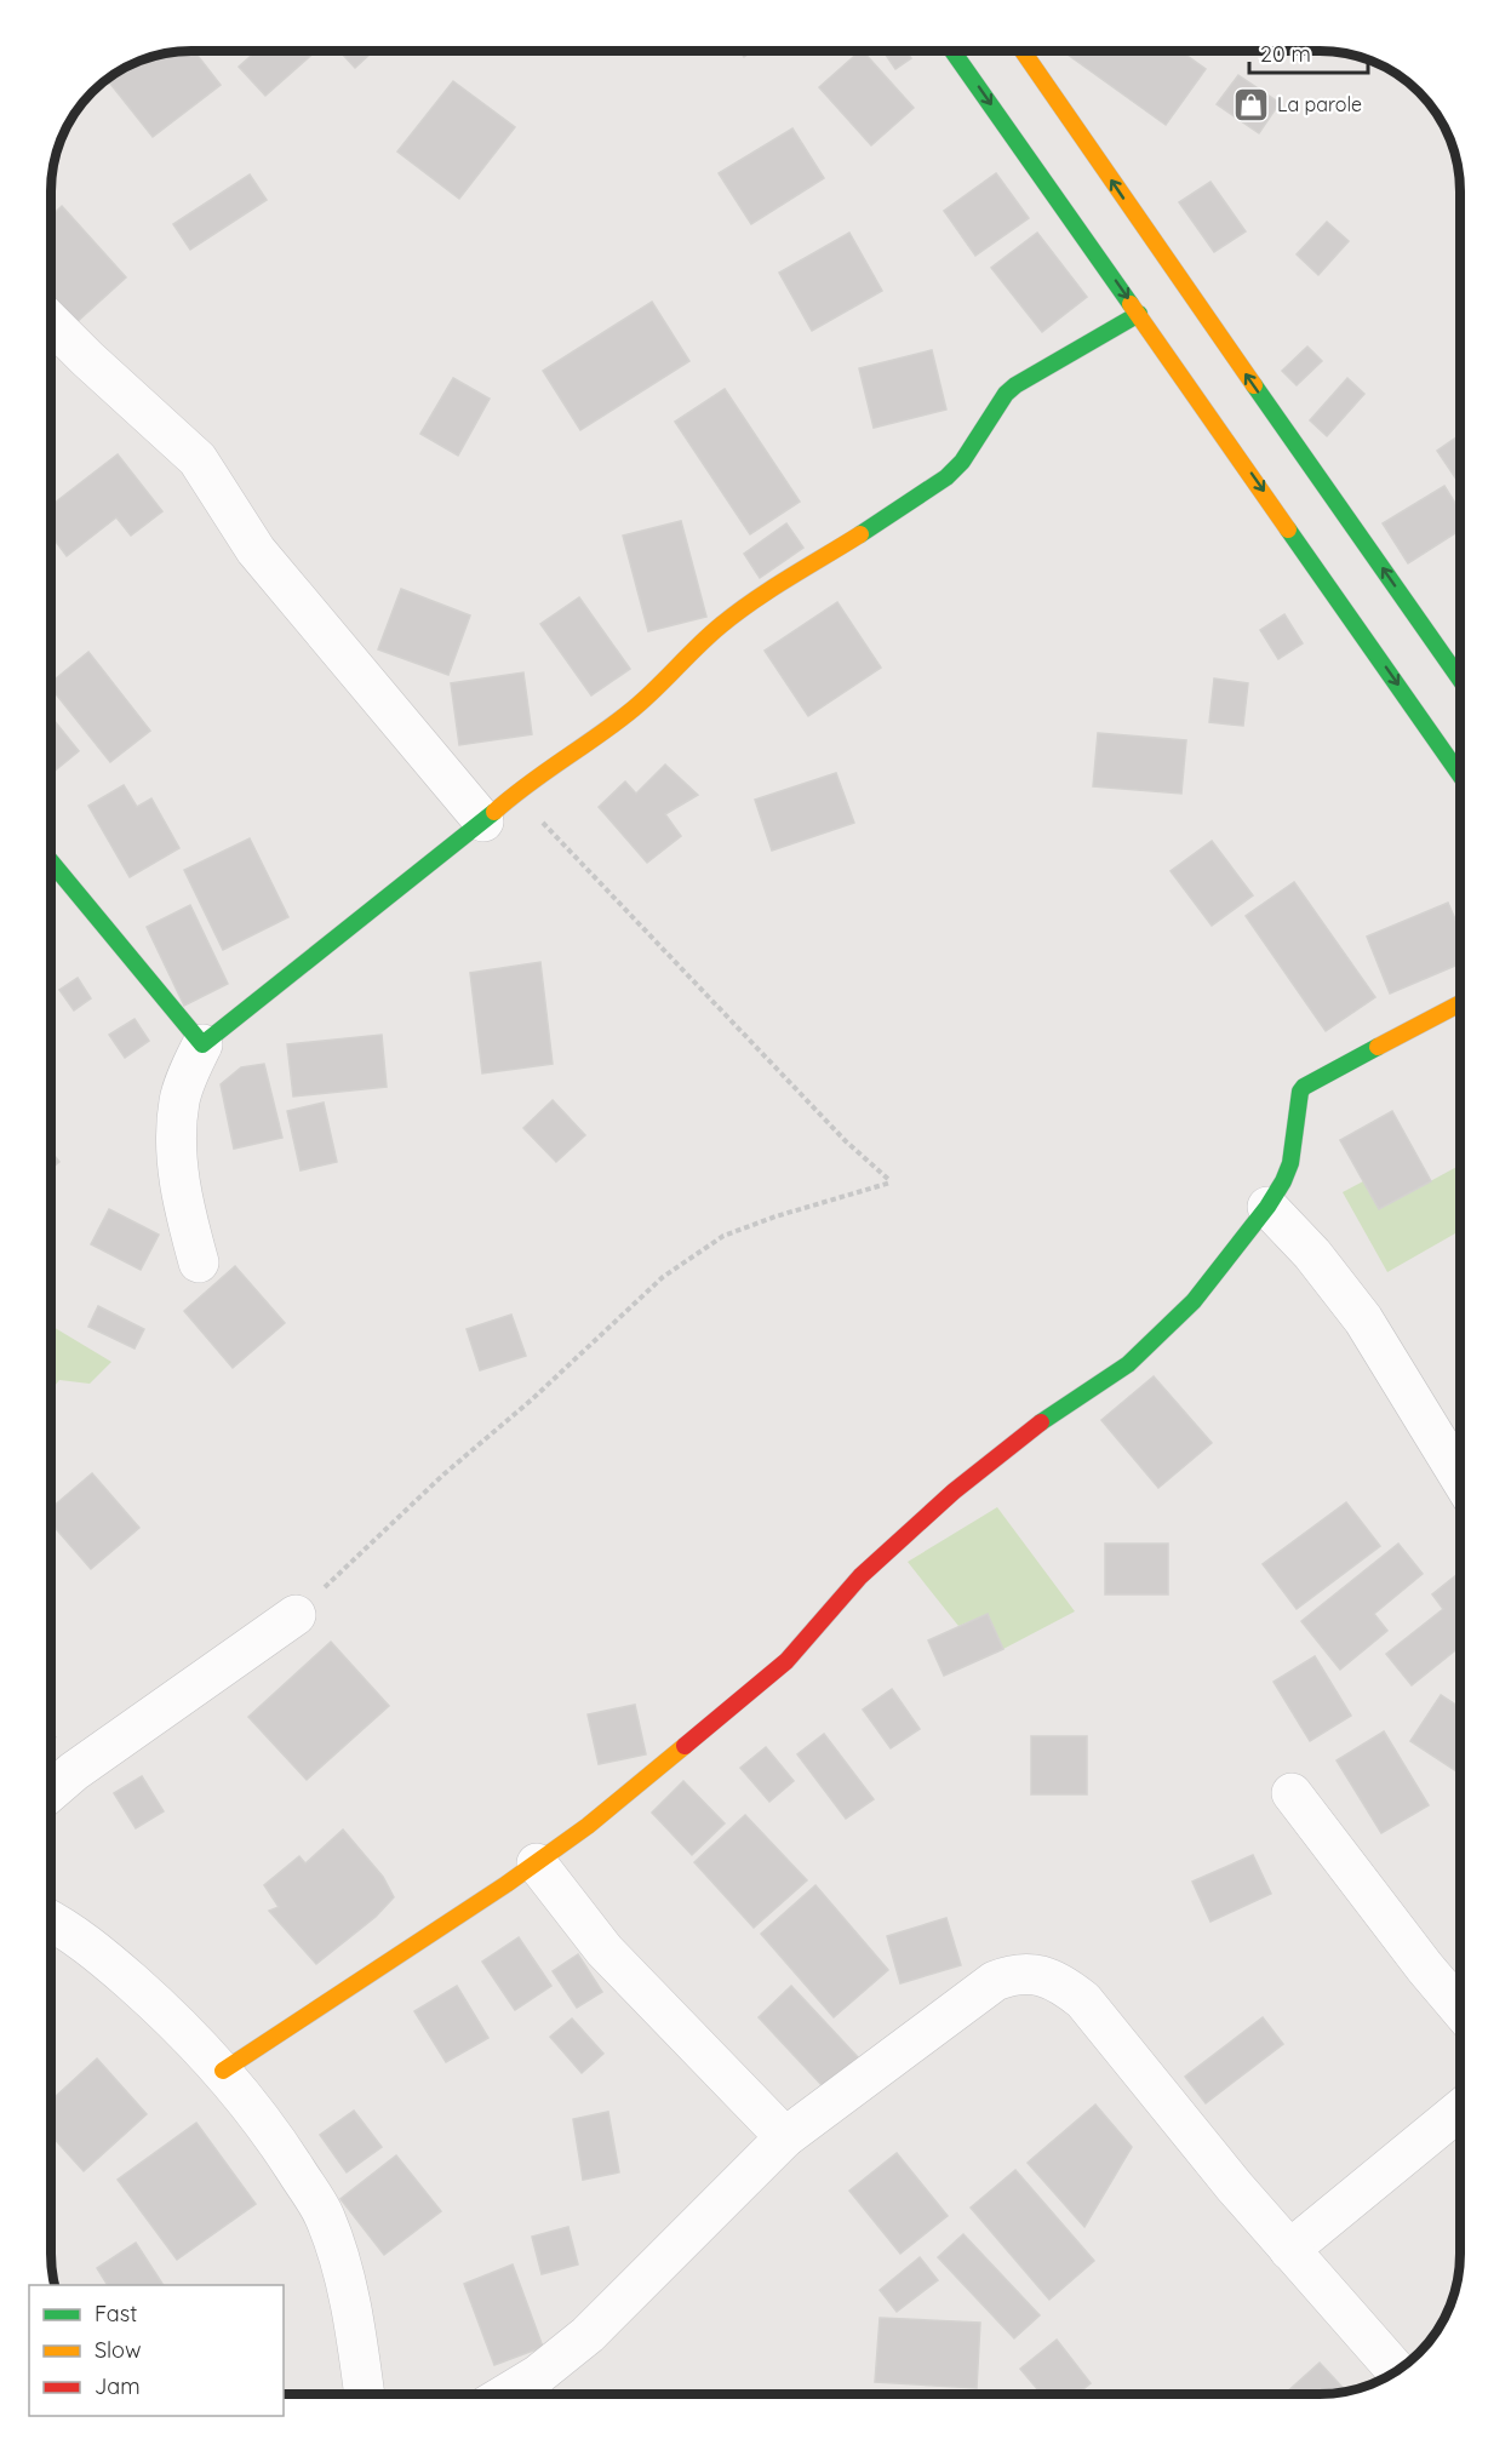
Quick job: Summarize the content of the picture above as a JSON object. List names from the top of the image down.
{
  "places": {
    "shop": ["La parole"]
  },
  "legend": ["Fast", "Slow", "Jam"],
  "scale_bar": "20 m"
}
